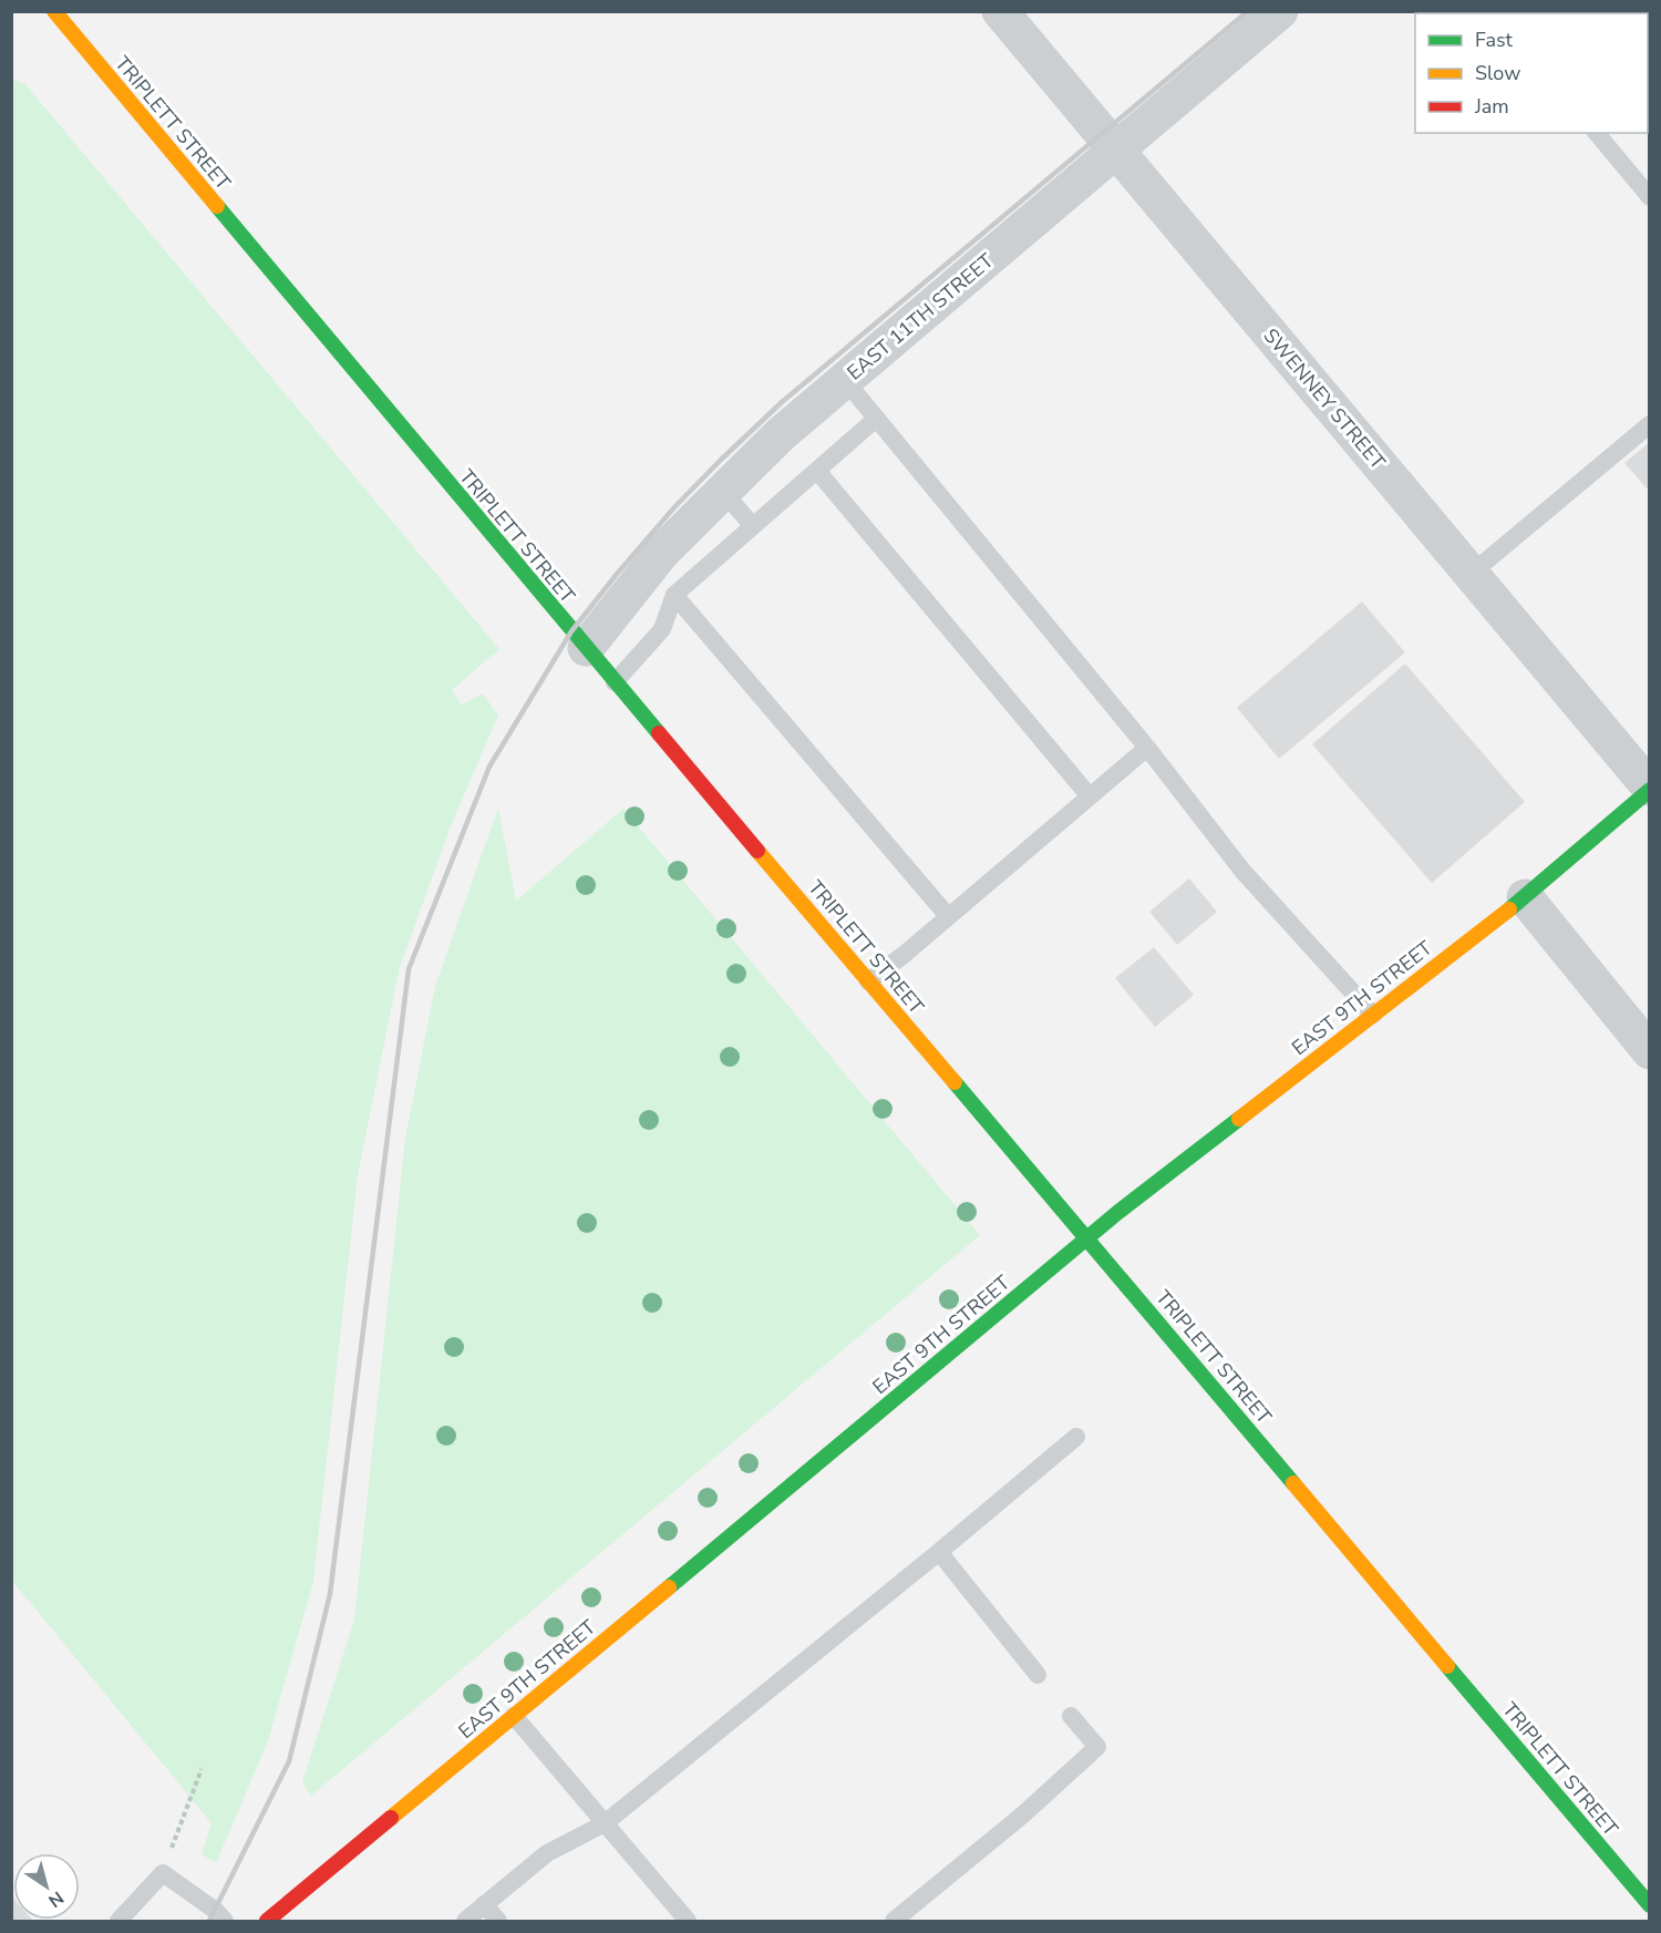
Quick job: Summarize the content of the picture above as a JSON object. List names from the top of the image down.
{
  "streets": {
    "main road": ["TRIPLETT STREET", "EAST 9TH STREET"],
    "street": ["EAST 11TH STREET", "SWENNEY STREET"]
  },
  "crossings": [
    ["TRIPLETT STREET", "EAST 11TH STREET"],
    ["TRIPLETT STREET", "EAST 9TH STREET"],
    ["EAST 11TH STREET", "SWENNEY STREET"],
    ["SWENNEY STREET", "EAST 9TH STREET"]
  ],
  "legend": ["Fast", "Slow", "Jam"],
  "north": "bottom right"
}
